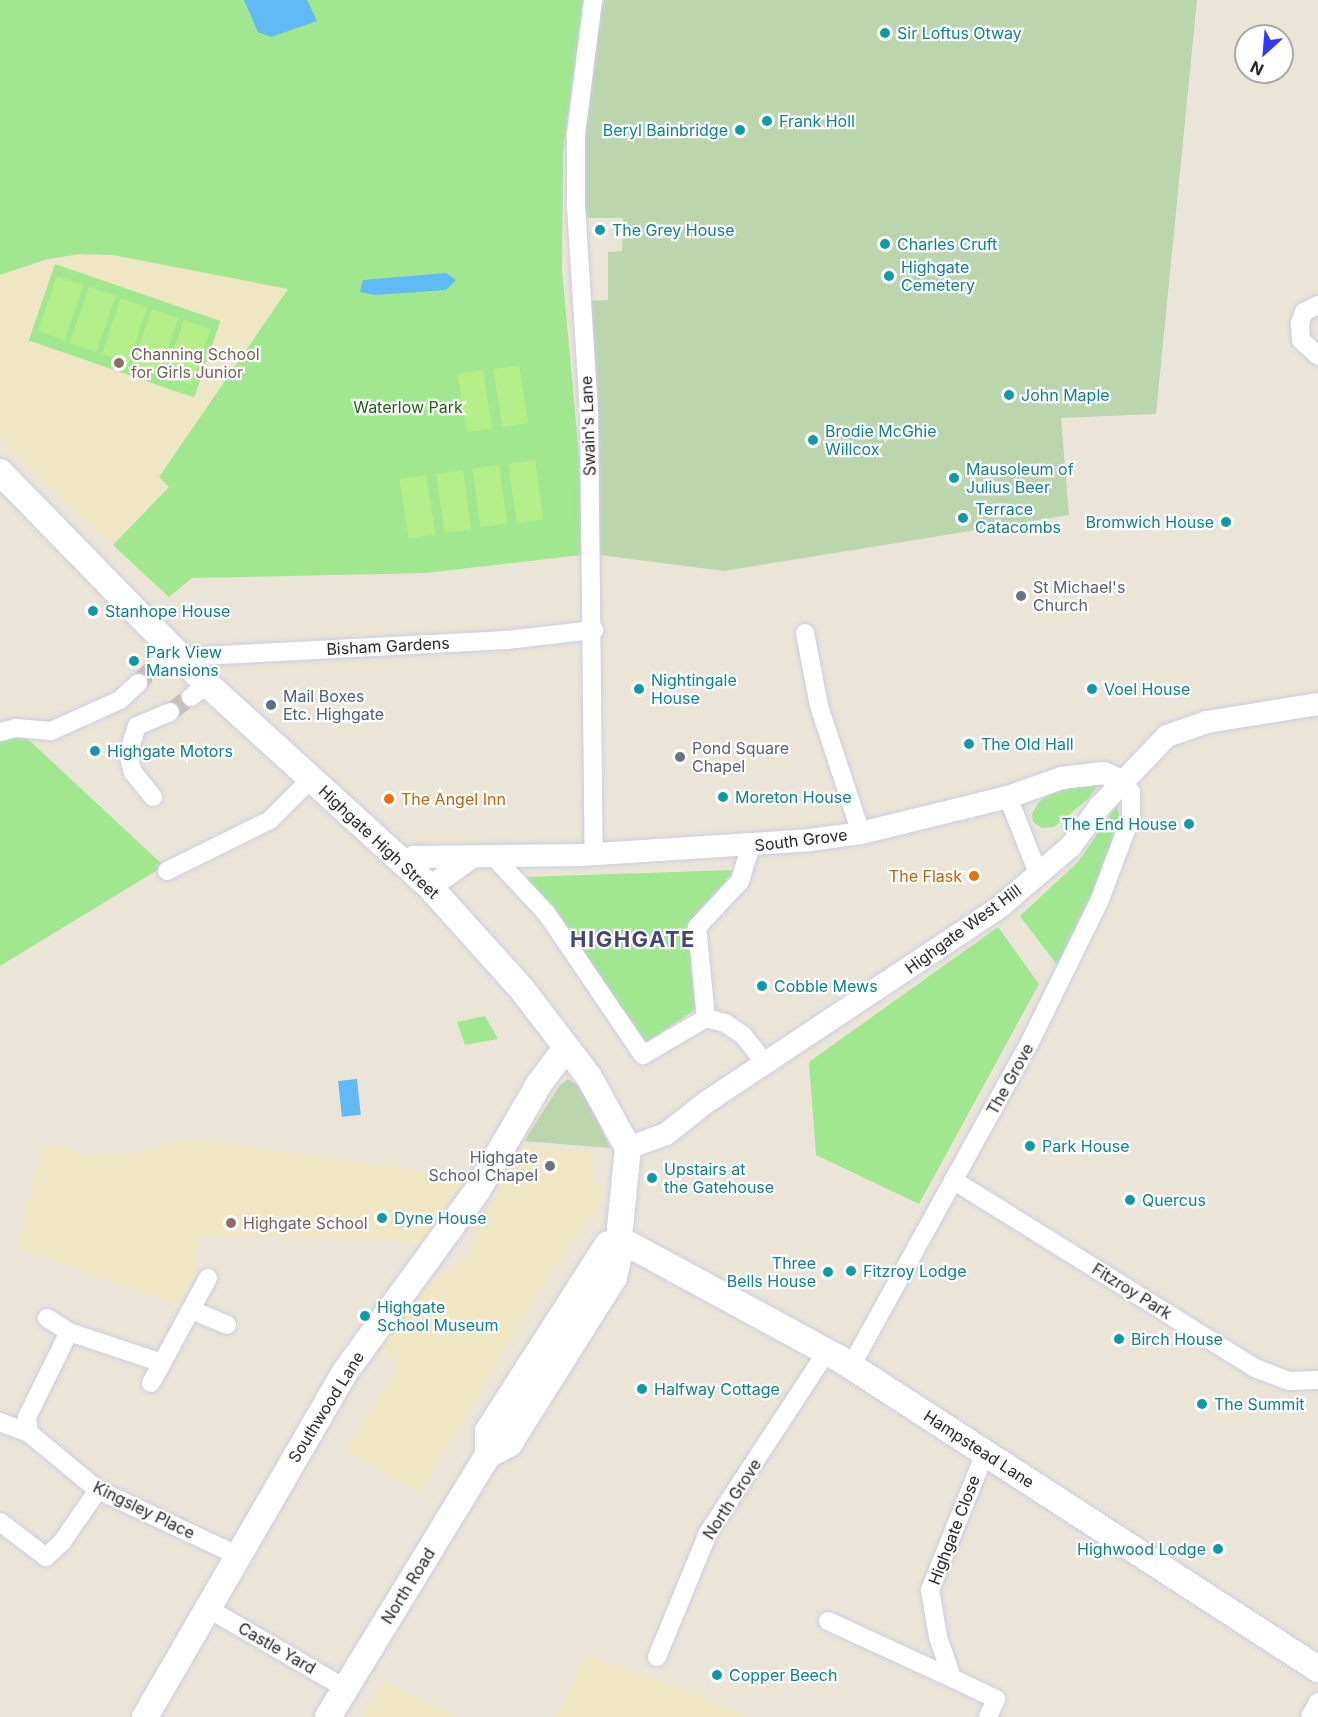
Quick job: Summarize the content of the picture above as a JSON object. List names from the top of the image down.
{
  "streets": {
    "main road": [
      "Highgate High Street",
      "Southwood Lane",
      "Hampstead Lane",
      "North Road"
    ],
    "street": [
      "Swain's Lane",
      "Bisham Gardens",
      "South Grove",
      "Highgate West Hill",
      "The Grove",
      "Fitzroy Park",
      "North Grove",
      "Kingsley Place",
      "Highgate Close",
      "Castle Yard"
    ]
  },
  "crossings": [
    ["Swain's Lane", "Bisham Gardens"],
    ["Swain's Lane", "South Grove"],
    ["Bisham Gardens", "Highgate High Street"],
    ["South Grove", "Highgate High Street"],
    ["South Grove", "Highgate West Hill"],
    ["South Grove", "The Grove"],
    ["Highgate High Street", "Highgate West Hill"],
    ["Highgate High Street", "Southwood Lane"],
    ["Highgate West Hill", "The Grove"],
    ["The Grove", "Fitzroy Park"],
    ["The Grove", "Hampstead Lane"],
    ["Southwood Lane", "Kingsley Place"],
    ["Southwood Lane", "Castle Yard"],
    ["Hampstead Lane", "North Grove"],
    ["Hampstead Lane", "Highgate Close"],
    ["Hampstead Lane", "North Road"],
    ["North Road", "Castle Yard"]
  ],
  "districts": ["HIGHGATE"],
  "parks": ["Waterlow Park"],
  "places": [
    "Sir Loftus Otway",
    "Frank Holl",
    "Beryl Bainbridge",
    "The Grey House",
    "Charles Cruft",
    "Highgate Cemetery",
    "Channing School for Girls Junior",
    "John Maple",
    "Brodie McGhie Willcox",
    "Mausoleum of Julius Beer",
    "Terrace Catacombs",
    "Bromwich House",
    "St Michael's Church",
    "Stanhope House",
    "Park View Mansions",
    "Nightingale House",
    "Voel House",
    "Mail Boxes Etc. Highgate",
    "The Old Hall",
    "Highgate Motors",
    "Pond Square Chapel",
    "Moreton House",
    "The Angel Inn",
    "The End House",
    "The Flask",
    "Cobble Mews",
    "Park House",
    "Highgate School Chapel",
    "Upstairs at the Gatehouse",
    "Quercus",
    "Dyne House",
    "Highgate School",
    "Fitzroy Lodge",
    "Three Bells House",
    "Highgate School Museum",
    "Birch House",
    "Halfway Cottage",
    "The Summit",
    "Highwood Lodge",
    "Copper Beech"
  ],
  "north": "bottom left"
}
